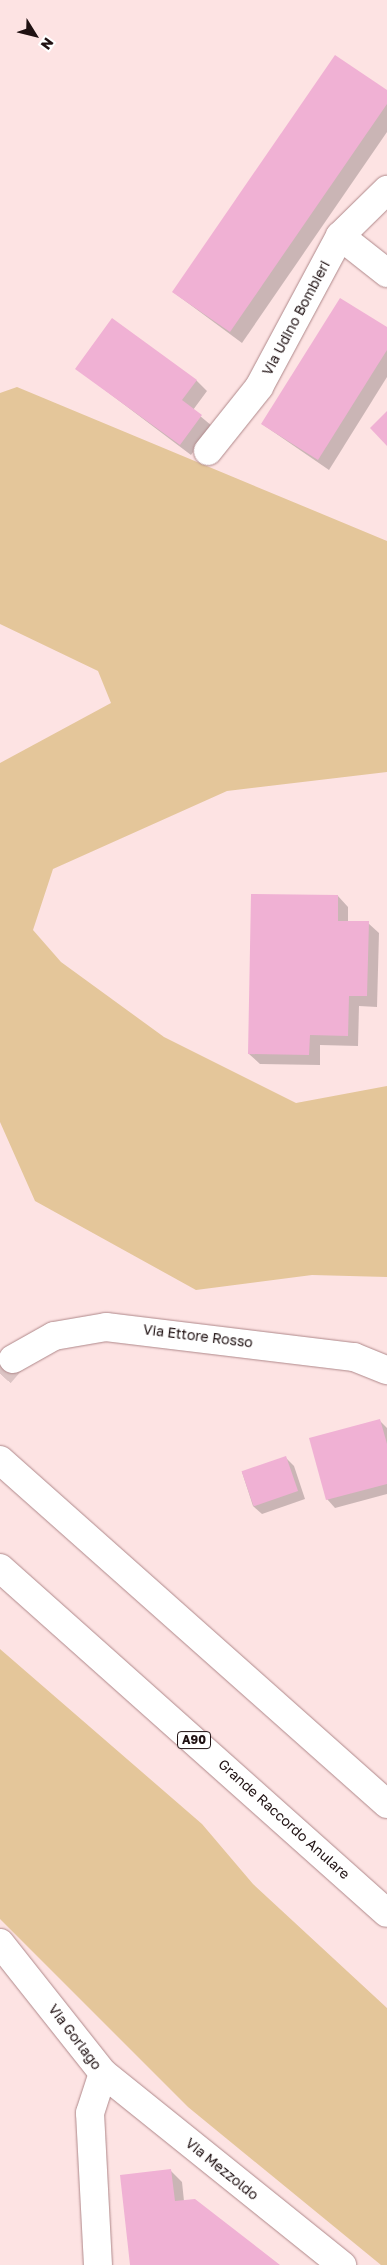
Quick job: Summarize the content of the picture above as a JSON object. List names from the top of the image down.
{
  "streets": {
    "main road": [
      "Via Udino Bombieri",
      "Via Ettore Rosso",
      "A90",
      "Grande Raccordo Anulare",
      "Via Gorlago",
      "Via Mezzoldo"
    ]
  },
  "crossings": [
    ["Via Gorlago", "Via Mezzoldo"]
  ],
  "north": "bottom right"
}
